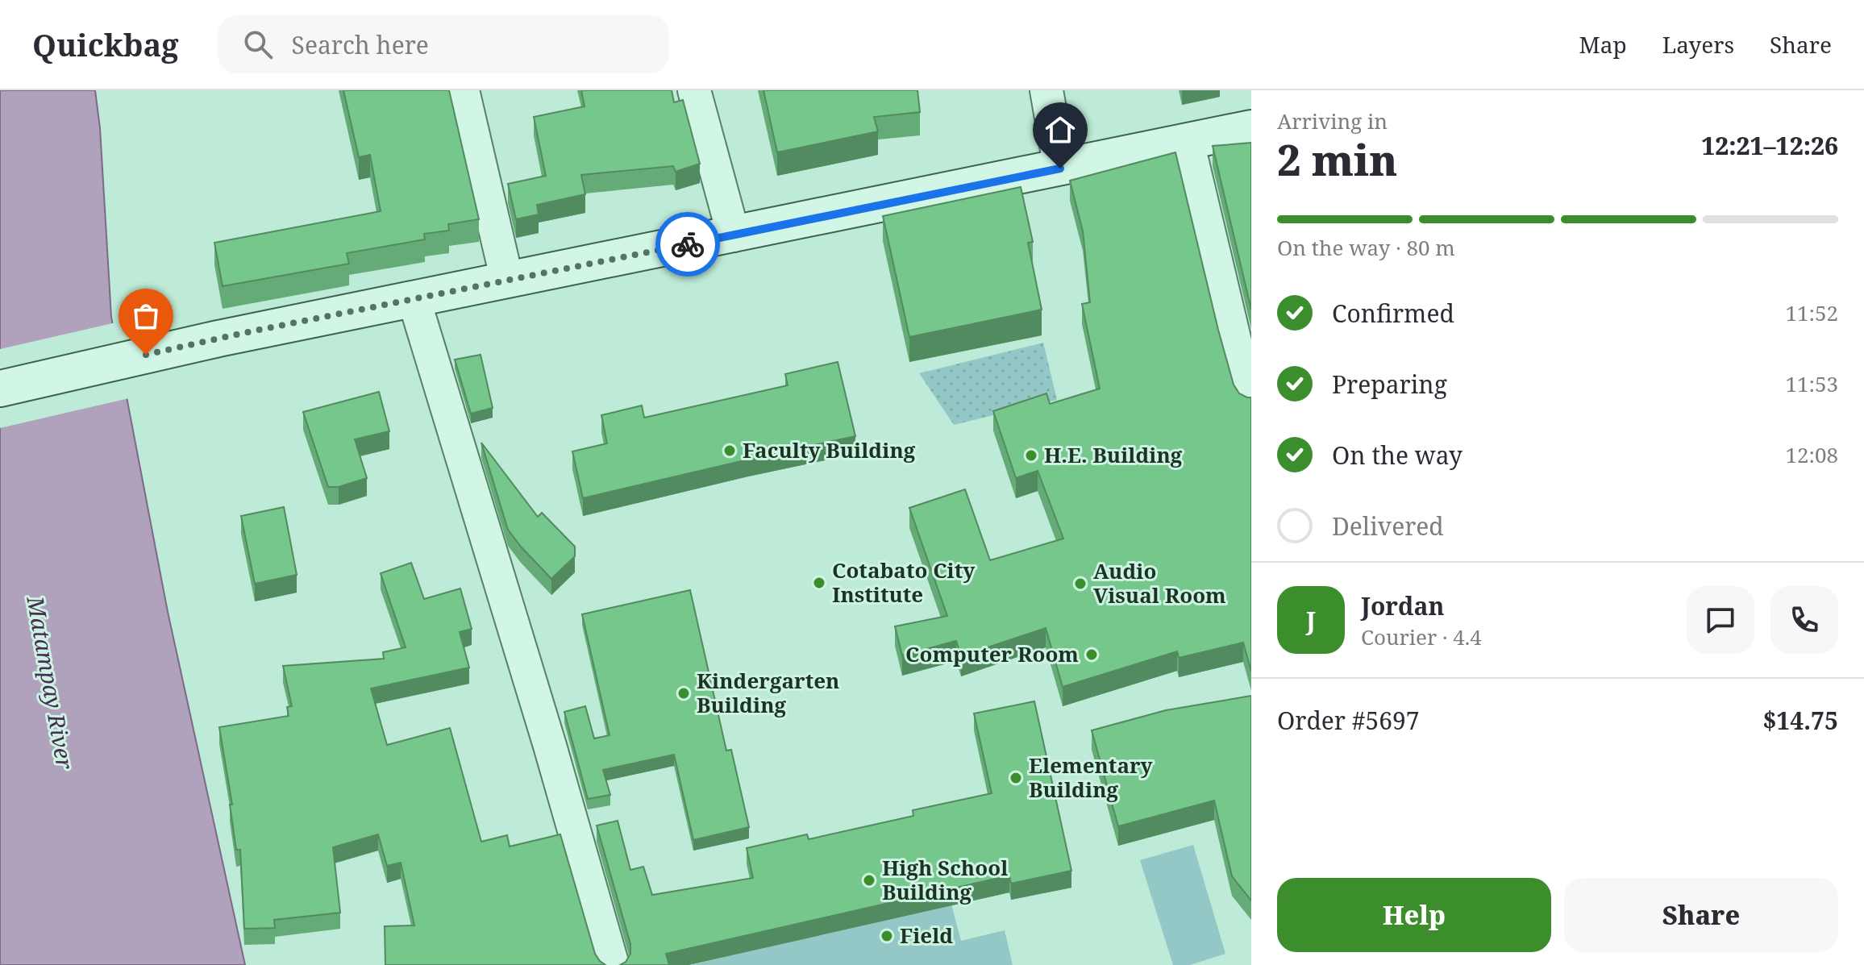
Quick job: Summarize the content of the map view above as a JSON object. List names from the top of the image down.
{
  "water": ["Matampay River"],
  "places": [
    "Faculty Building",
    "H.E. Building",
    "Cotabato City Institute",
    "Audio Visual Room",
    "Computer Room",
    "Kindergarten Building",
    "Elementary Building",
    "High School Building",
    "Field"
  ],
  "page": {
    "header": "Quickbag",
    "search": "Search here",
    "nav": ["Map", "Layers", "Share"],
    "heading": ["2 min", "Arriving in", "12:21–12:26"],
    "panel": [
      "Jordan",
      "Courier · 4.4",
      "Order #5697",
      "$14.75"
    ],
    "bar": "On the way · 80 m",
    "list": [
      ["Confirmed", "11:52"],
      ["Preparing", "11:53"],
      ["On the way", "12:08"],
      "Delivered"
    ],
    "round": "J",
    "buttons": ["Help", "Share"]
  }
}
